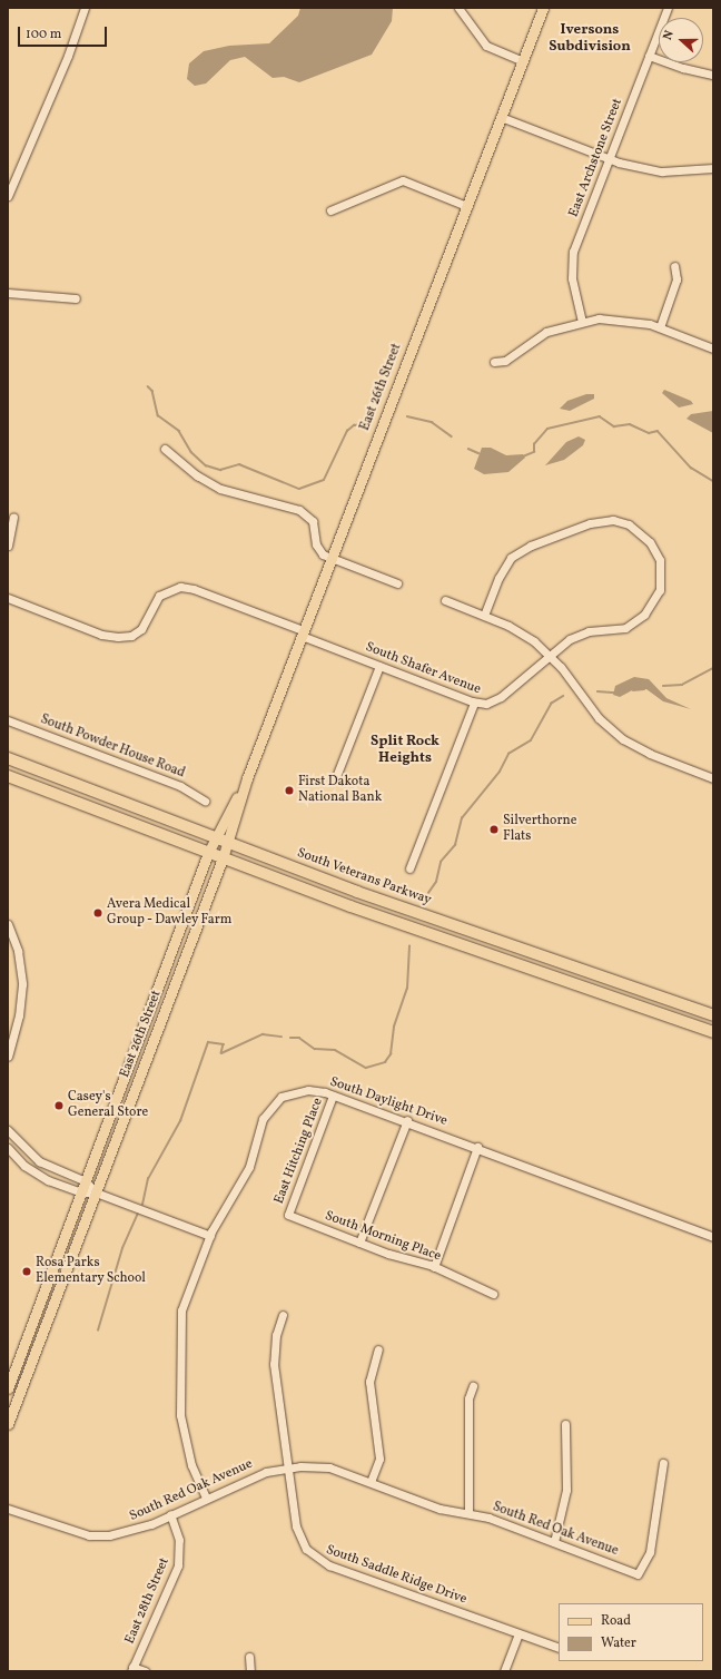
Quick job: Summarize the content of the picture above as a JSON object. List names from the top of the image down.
{
  "streets": {
    "highway": ["South Veterans Parkway"],
    "main road": ["East 26th Street"],
    "street": [
      "East Archstone Street",
      "South Shafer Avenue",
      "South Powder House Road",
      "South Daylight Drive",
      "East Hitching Place",
      "South Morning Place",
      "South Red Oak Avenue",
      "South Saddle Ridge Drive",
      "East 28th Street"
    ]
  },
  "crossings": [
    ["East 26th Street", "South Shafer Avenue"],
    ["East 26th Street", "South Veterans Parkway"],
    ["South Daylight Drive", "East Hitching Place"],
    ["South Daylight Drive", "South Red Oak Avenue"],
    ["East Hitching Place", "South Morning Place"],
    ["South Red Oak Avenue", "South Saddle Ridge Drive"],
    ["South Red Oak Avenue", "East 28th Street"]
  ],
  "districts": ["Iversons Subdivision", "Split Rock Heights"],
  "places": [
    "First Dakota National Bank",
    "Silverthorne Flats",
    "Avera Medical Group - Dawley Farm",
    "Casey's General Store",
    "Rosa Parks Elementary School"
  ],
  "legend": ["Road", "Water"],
  "scale_bar": "100 m",
  "north": "left"
}
